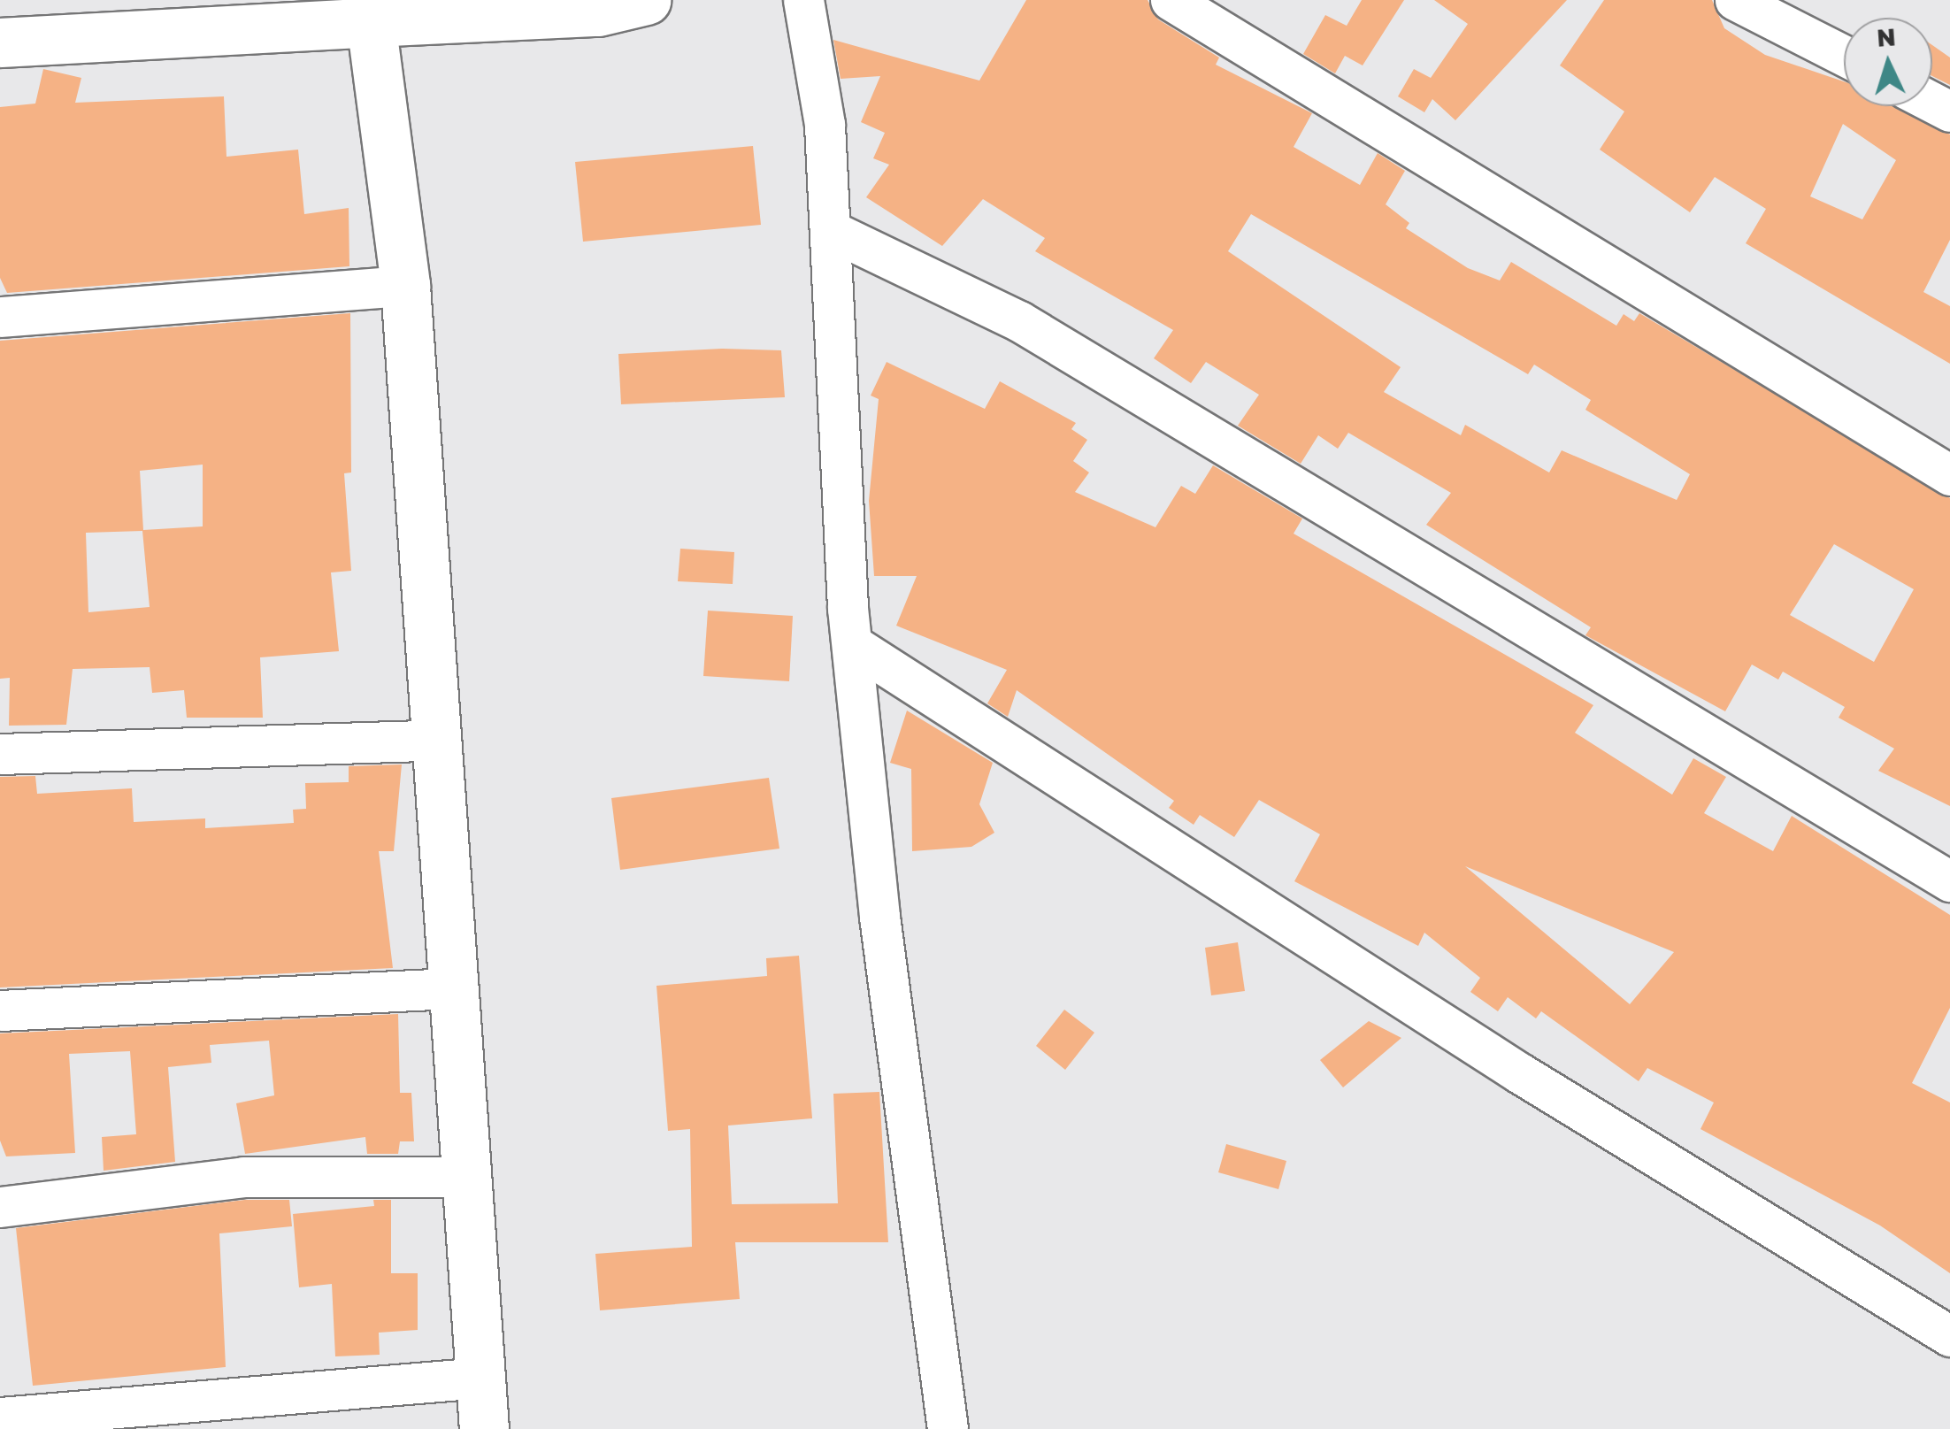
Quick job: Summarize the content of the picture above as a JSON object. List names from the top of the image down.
{
  "north": "top"
}
